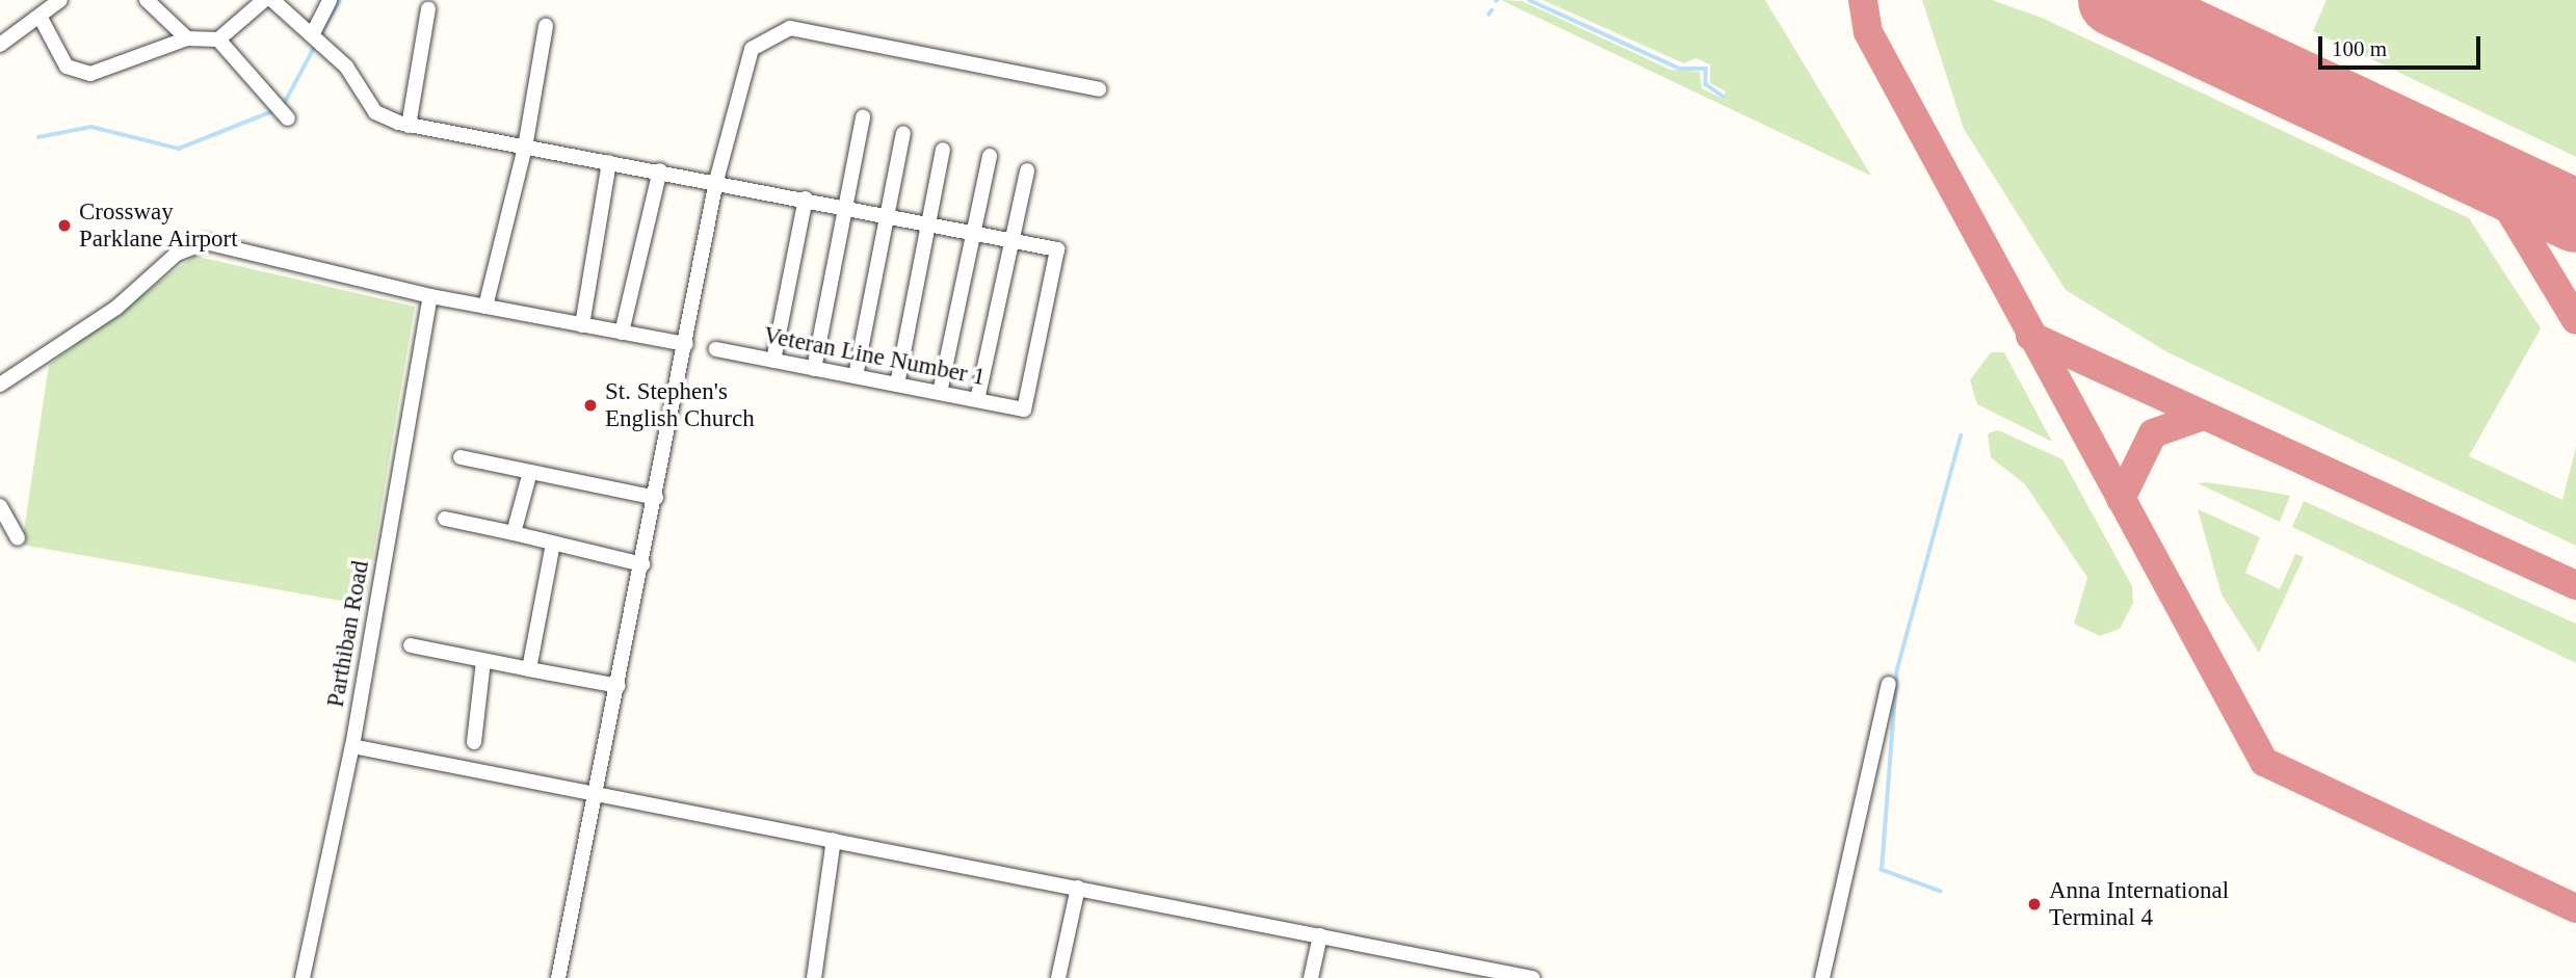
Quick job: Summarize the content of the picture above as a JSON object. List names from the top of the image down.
{
  "streets": {
    "street": ["Veteran Line Number 1", "Parthiban Road"]
  },
  "places": ["Crossway Parklane Airport", "St. Stephen's English Church", "Anna International Terminal 4"],
  "scale_bar": "100 m"
}
